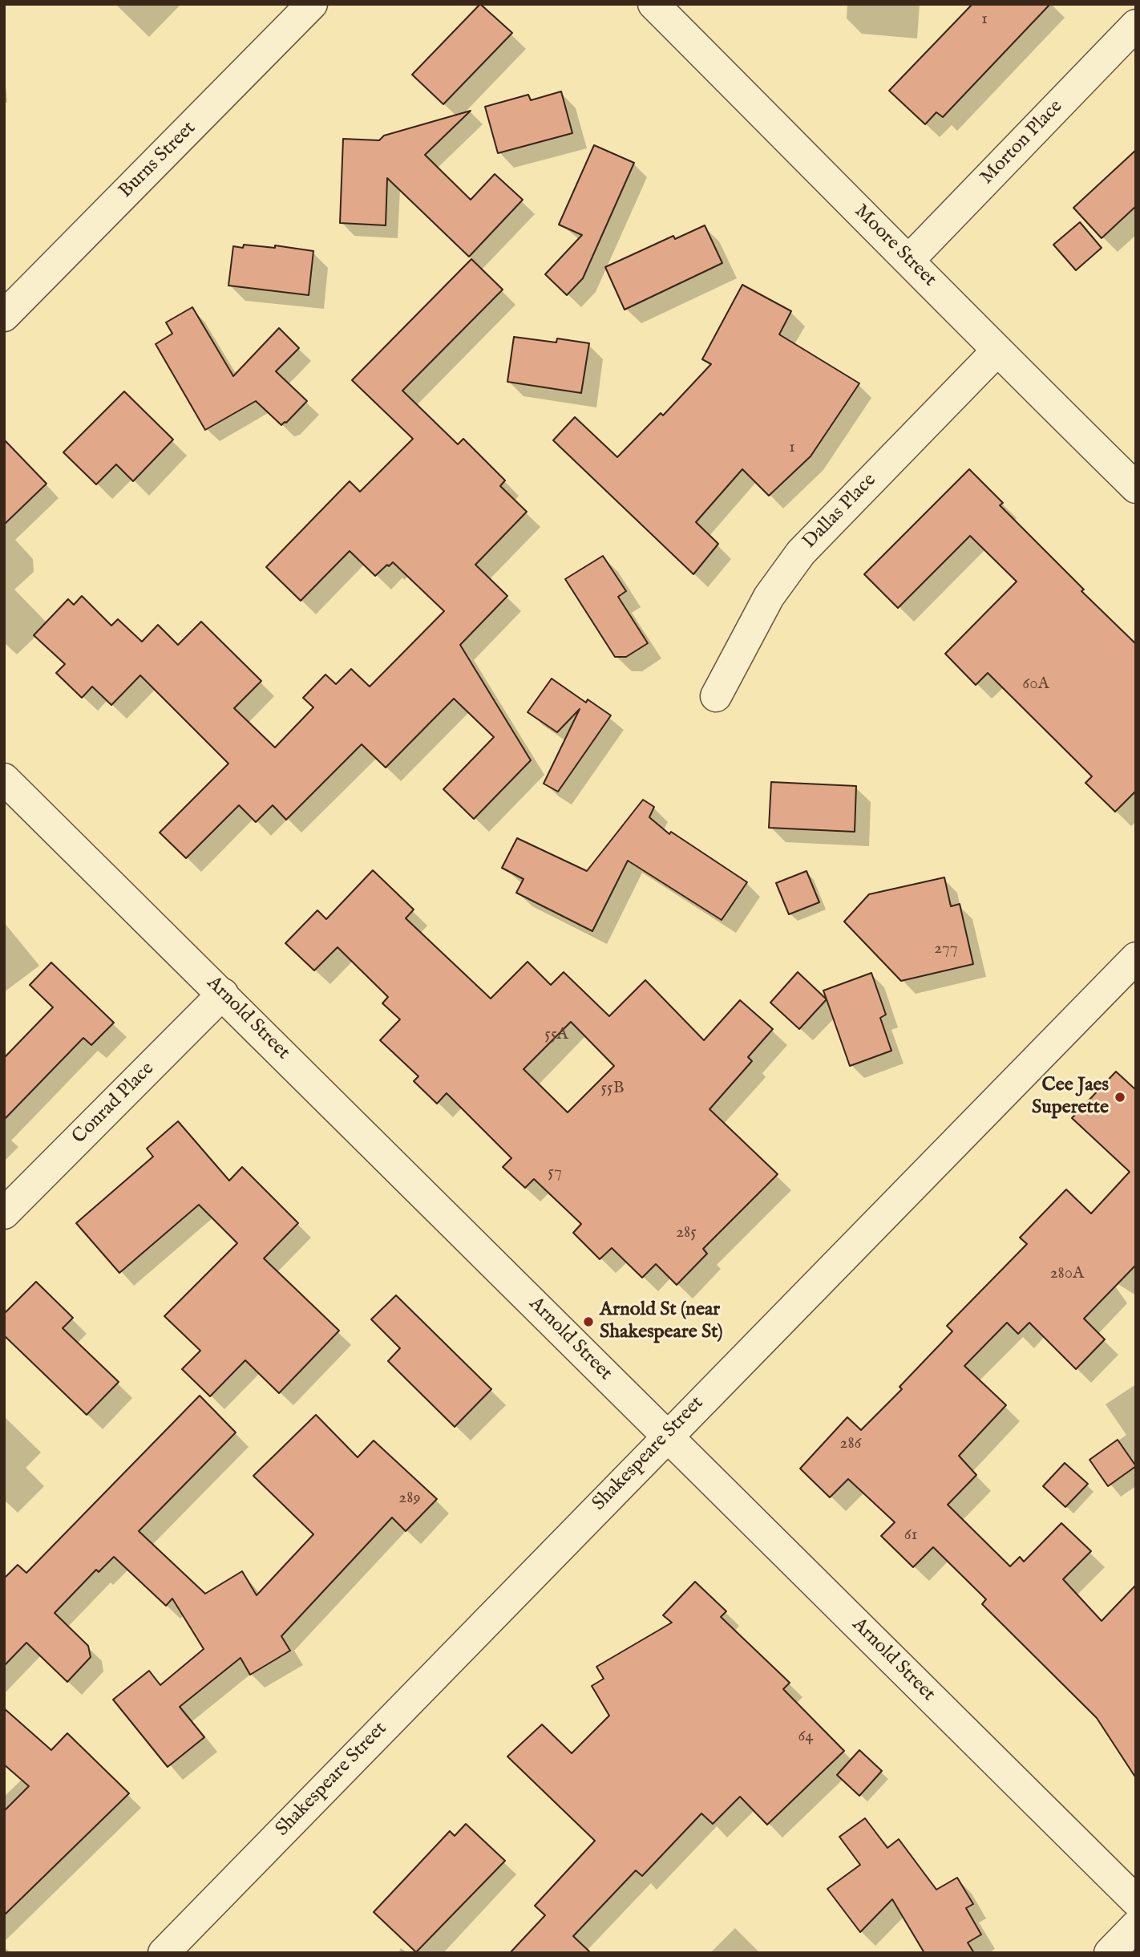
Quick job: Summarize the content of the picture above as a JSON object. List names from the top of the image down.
{
  "streets": {
    "street": [
      "Morton Place",
      "Burns Street",
      "Moore Street",
      "Dallas Place",
      "Arnold Street",
      "Conrad Place",
      "Shakespeare Street"
    ]
  },
  "crossings": [
    ["Morton Place", "Moore Street"],
    ["Moore Street", "Dallas Place"],
    ["Arnold Street", "Conrad Place"],
    ["Arnold Street", "Shakespeare Street"]
  ],
  "places": ["Cee Jaes Superette", "Arnold St (near Shakespeare St)"],
  "house_numbers": [
    "1",
    "1",
    "60A",
    "277",
    "55A",
    "55B",
    "57",
    "285",
    "280A",
    "286",
    "289",
    "61",
    "64"
  ]
}
